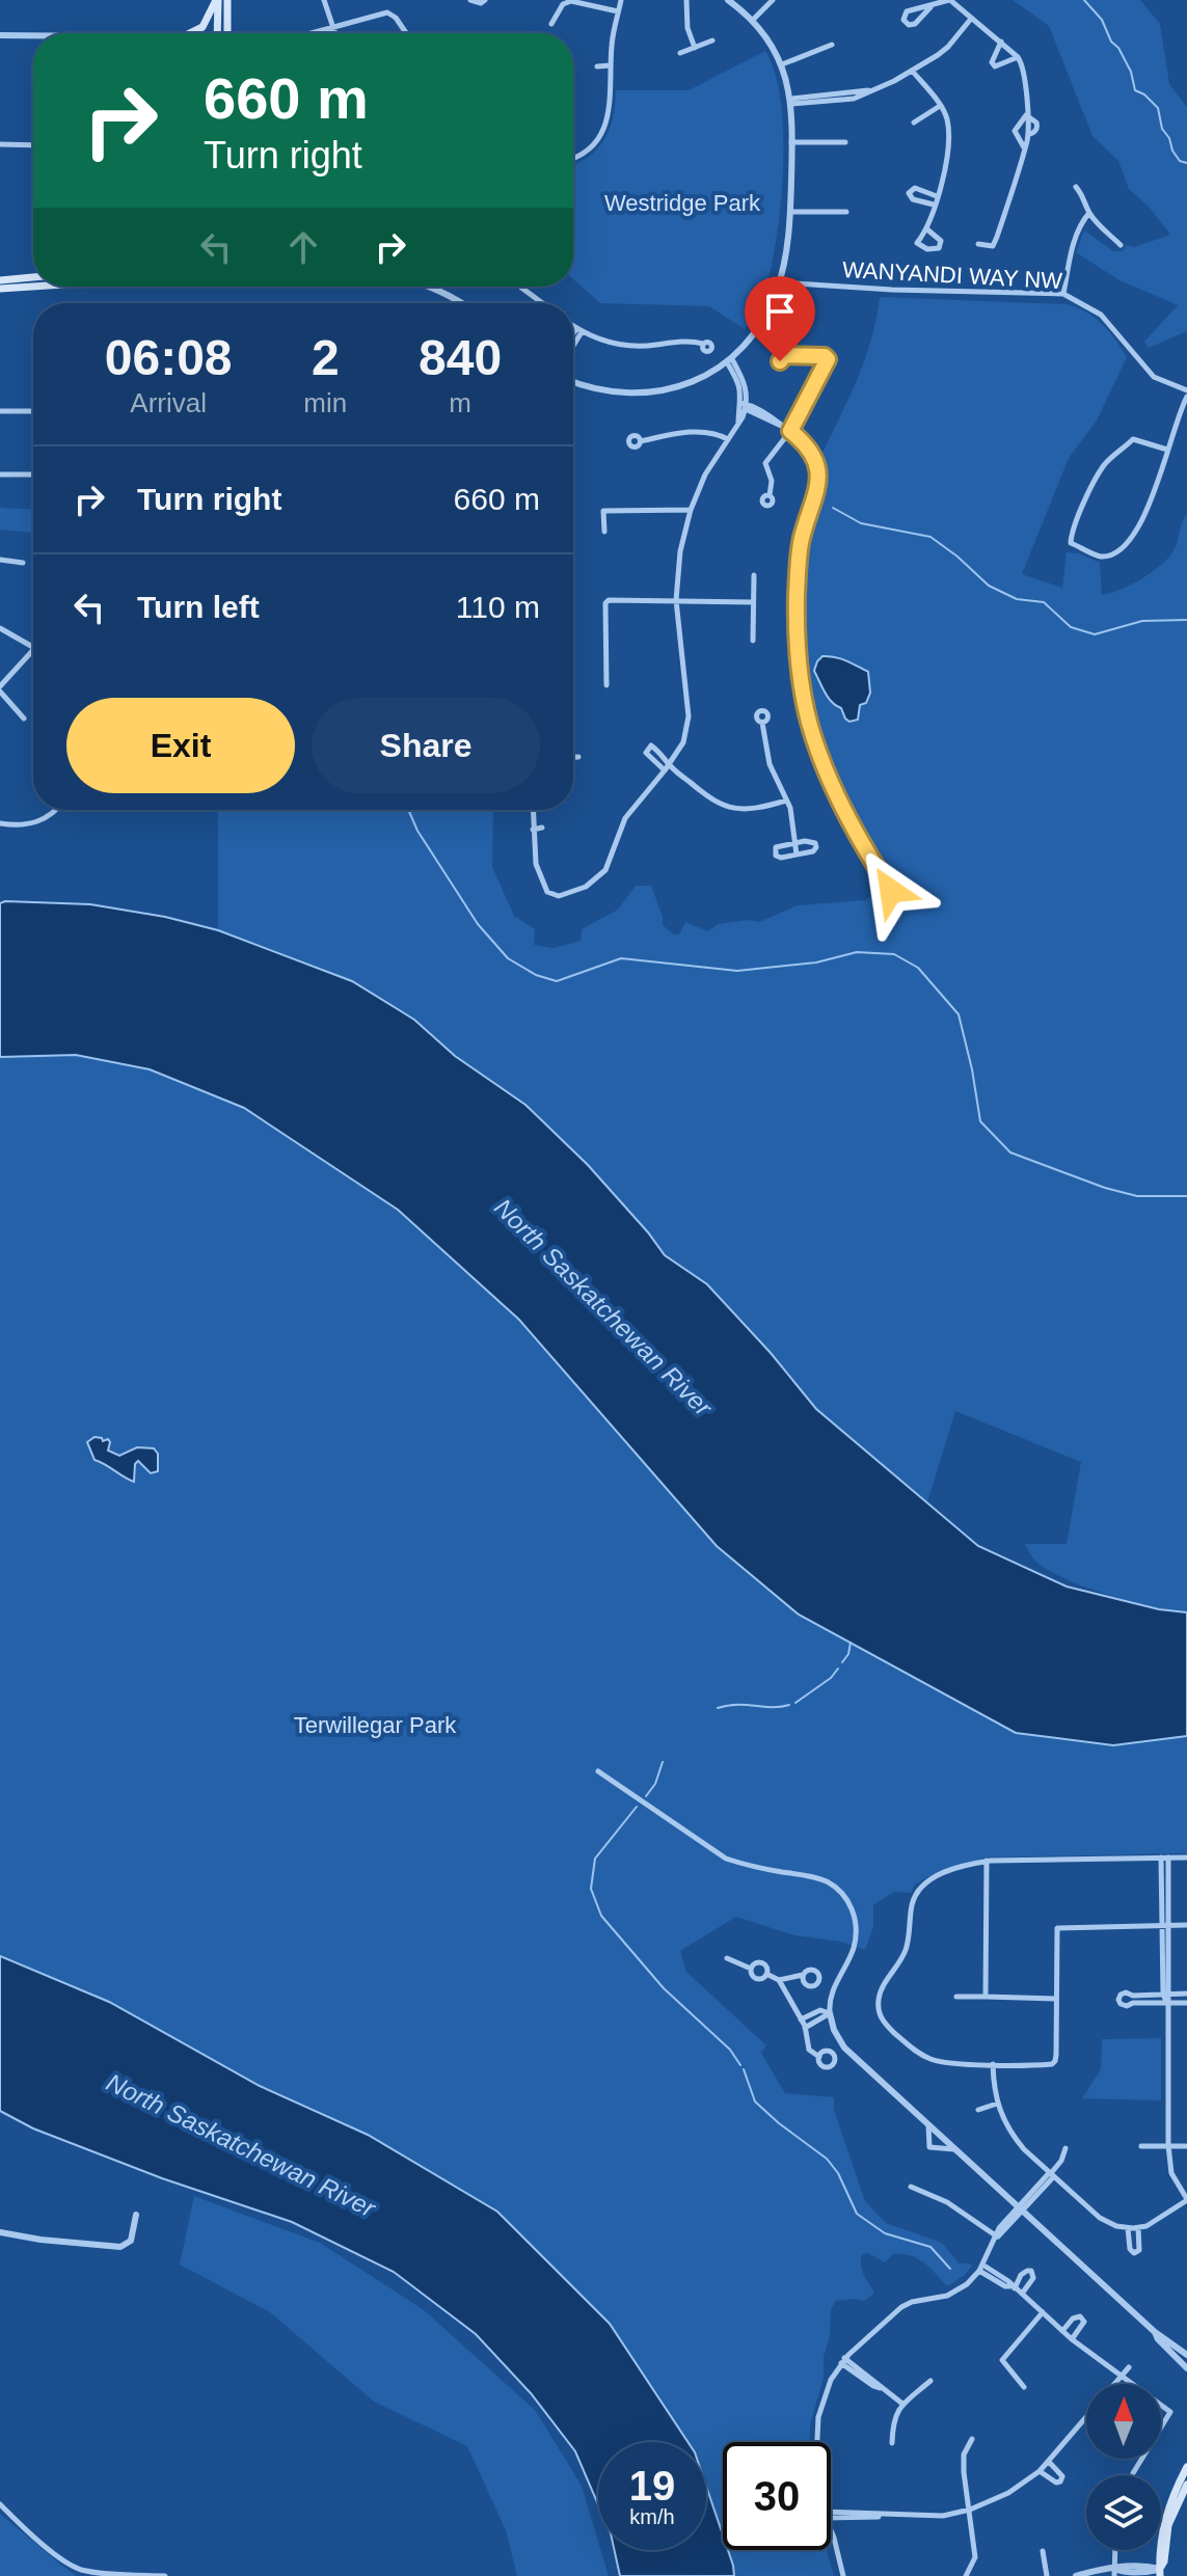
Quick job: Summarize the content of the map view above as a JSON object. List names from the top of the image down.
{
  "streets": {
    "street": ["WANYANDI WAY NW"]
  },
  "water": ["North Saskatchewan River"],
  "parks": ["Westridge Park", "Terwillegar Park"],
  "north": "top",
  "page": {
    "turn": ["660 m", "Turn right"],
    "eta": [
      "06:08",
      "Arrival",
      "2",
      "min",
      "840",
      "m"
    ],
    "list": [
      {
        "name": "Turn right",
        "value": "660 m"
      },
      {
        "name": "Turn left",
        "value": "110 m"
      }
    ],
    "buttons": ["Exit", "Share"],
    "speed": "19 km/h",
    "limit": "30"
  }
}
